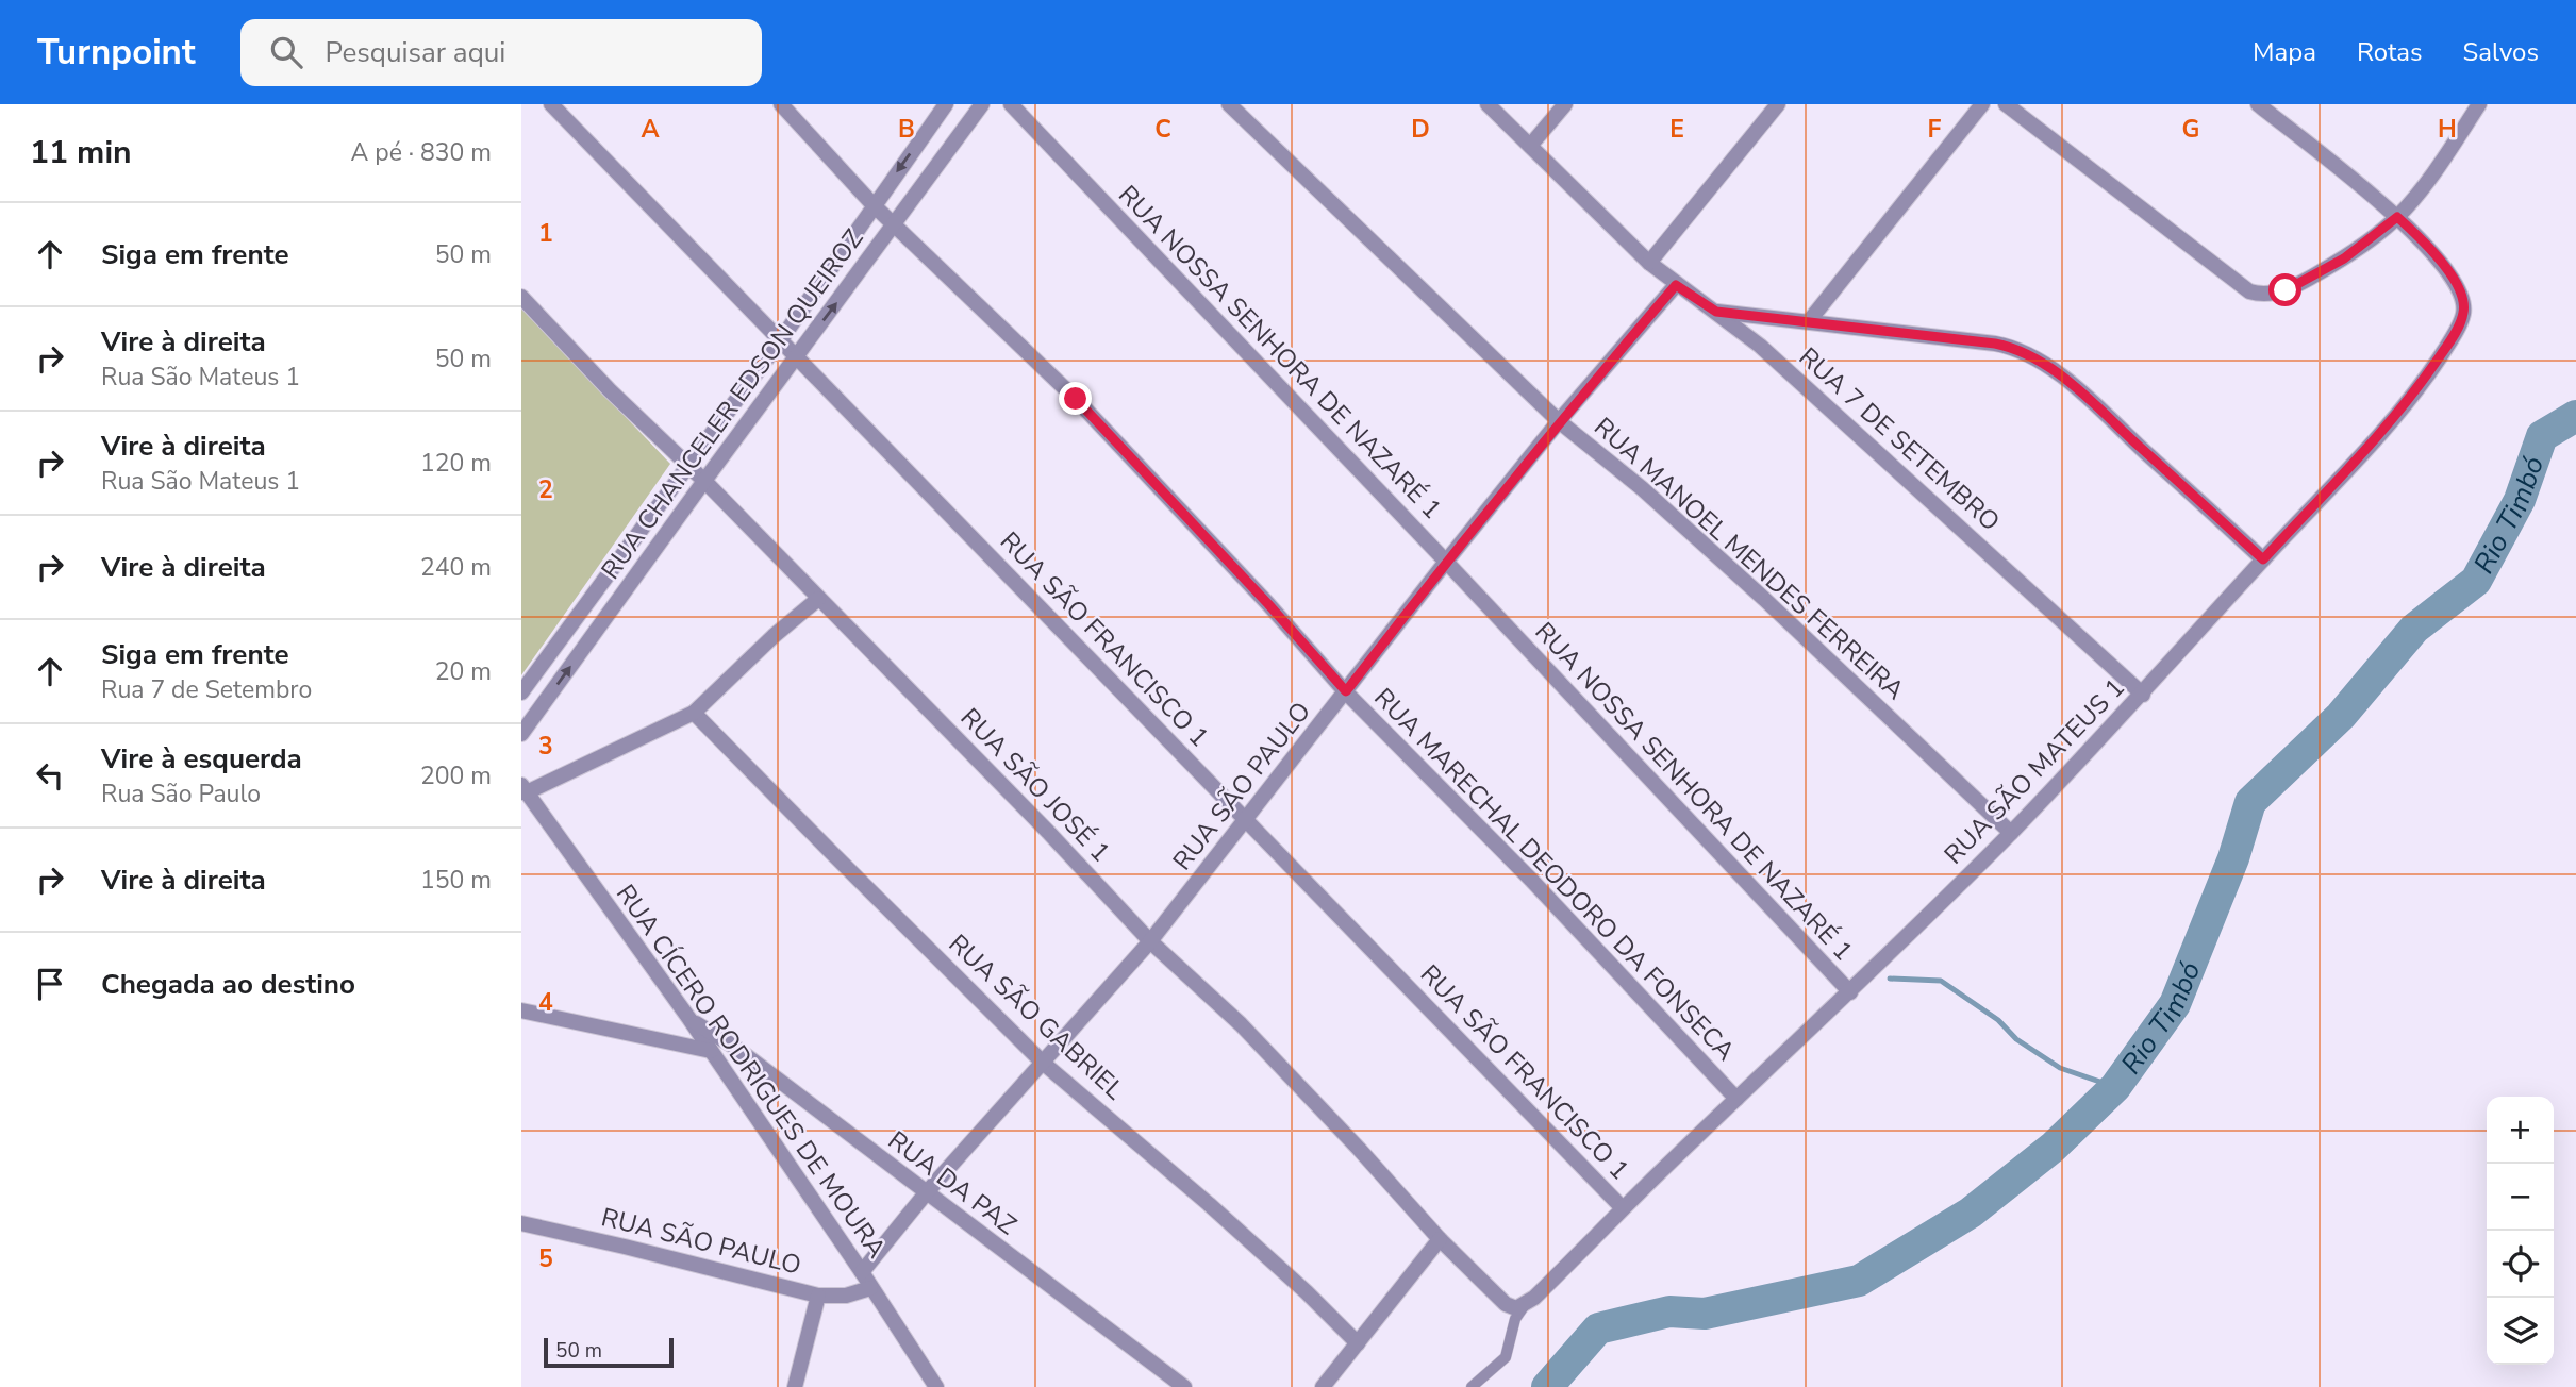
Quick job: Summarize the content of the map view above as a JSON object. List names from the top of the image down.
{
  "streets": {
    "street": [
      "RUA NOSSA SENHORA DE NAZARÉ 1",
      "RUA CHANCELER EDSON QUEIROZ",
      "RUA 7 DE SETEMBRO",
      "RUA MANOEL MENDES FERREIRA",
      "RUA SÃO FRANCISCO 1",
      "RUA SÃO MATEUS 1",
      "RUA SÃO JOSÉ 1",
      "RUA SÃO PAULO",
      "RUA MARECHAL DEODORO DA FONSECA",
      "RUA SÃO GABRIEL",
      "RUA CÍCERO RODRIGUES DE MOURA",
      "RUA DA PAZ"
    ]
  },
  "crossings": [
    ["RUA NOSSA SENHORA DE NAZARÉ 1", "RUA SÃO MATEUS 1"],
    ["RUA NOSSA SENHORA DE NAZARÉ 1", "RUA SÃO PAULO"],
    ["RUA CHANCELER EDSON QUEIROZ", "RUA SÃO FRANCISCO 1"],
    ["RUA CHANCELER EDSON QUEIROZ", "RUA SÃO JOSÉ 1"],
    ["RUA CHANCELER EDSON QUEIROZ", "RUA MARECHAL DEODORO DA FONSECA"],
    ["RUA 7 DE SETEMBRO", "RUA SÃO MATEUS 1"],
    ["RUA 7 DE SETEMBRO", "RUA SÃO PAULO"],
    ["RUA MANOEL MENDES FERREIRA", "RUA SÃO MATEUS 1"],
    ["RUA MANOEL MENDES FERREIRA", "RUA SÃO PAULO"],
    ["RUA SÃO FRANCISCO 1", "RUA SÃO MATEUS 1"],
    ["RUA SÃO FRANCISCO 1", "RUA SÃO PAULO"],
    ["RUA SÃO MATEUS 1", "RUA SÃO JOSÉ 1"],
    ["RUA SÃO MATEUS 1", "RUA MARECHAL DEODORO DA FONSECA"],
    ["RUA SÃO JOSÉ 1", "RUA SÃO PAULO"],
    ["RUA SÃO PAULO", "RUA MARECHAL DEODORO DA FONSECA"],
    ["RUA SÃO PAULO", "RUA SÃO GABRIEL"],
    ["RUA SÃO PAULO", "RUA CÍCERO RODRIGUES DE MOURA"],
    ["RUA SÃO PAULO", "RUA DA PAZ"],
    ["RUA CÍCERO RODRIGUES DE MOURA", "RUA DA PAZ"]
  ],
  "water": ["Rio Timbó"],
  "scale_bar": "50 m",
  "page": {
    "header": "Turnpoint",
    "search": "Pesquisar aqui",
    "nav": ["Mapa", "Rotas", "Salvos"],
    "heading": ["11 min", "A pé · 830 m"],
    "list": [
      ["Siga em frente", "50 m"],
      ["Vire à direita", "Rua São Mateus 1", "50 m"],
      ["Vire à direita", "Rua São Mateus 1", "120 m"],
      ["Vire à direita", "240 m"],
      ["Siga em frente", "Rua 7 de Setembro", "20 m"],
      ["Vire à esquerda", "Rua São Paulo", "200 m"],
      ["Vire à direita", "150 m"],
      "Chegada ao destino"
    ],
    "map_buttons": ["+", "−"],
    "scale": "50 m"
  },
  "grid": {
    "columns": [
      "A",
      "B",
      "C",
      "D",
      "E",
      "F",
      "G",
      "H"
    ],
    "rows": [
      "1",
      "2",
      "3",
      "4",
      "5"
    ]
  }
}
